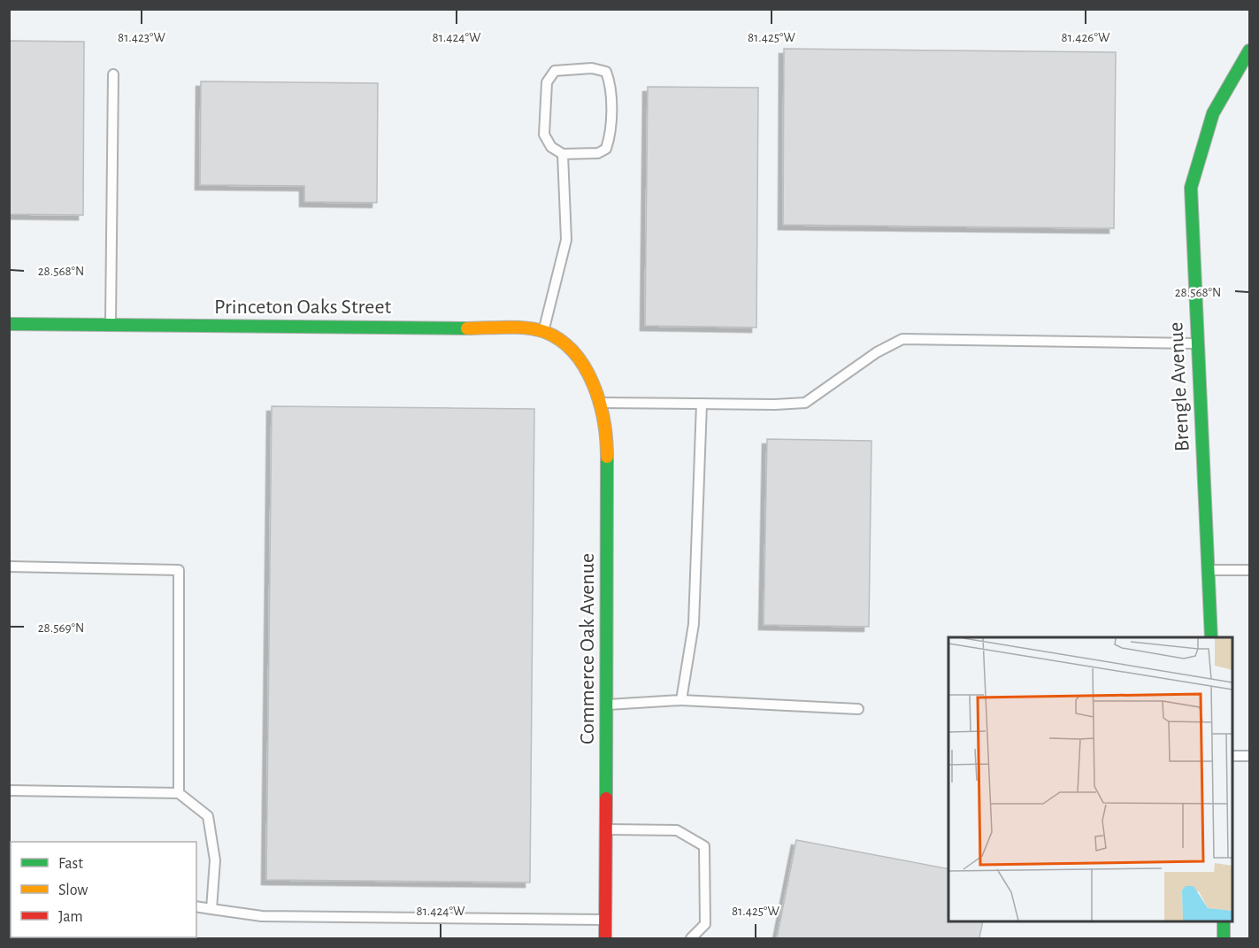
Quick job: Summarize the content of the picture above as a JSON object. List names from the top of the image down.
{
  "streets": {
    "street": ["Princeton Oaks Street", "Brengle Avenue", "Commerce Oak Avenue"]
  },
  "crossings": [
    ["Princeton Oaks Street", "Commerce Oak Avenue"]
  ],
  "legend": ["Fast", "Slow", "Jam"],
  "coordinates": [
    "81.423°W",
    "81.424°W",
    "81.425°W",
    "81.426°W",
    "28.568°N",
    "28.569°N"
  ]
}
